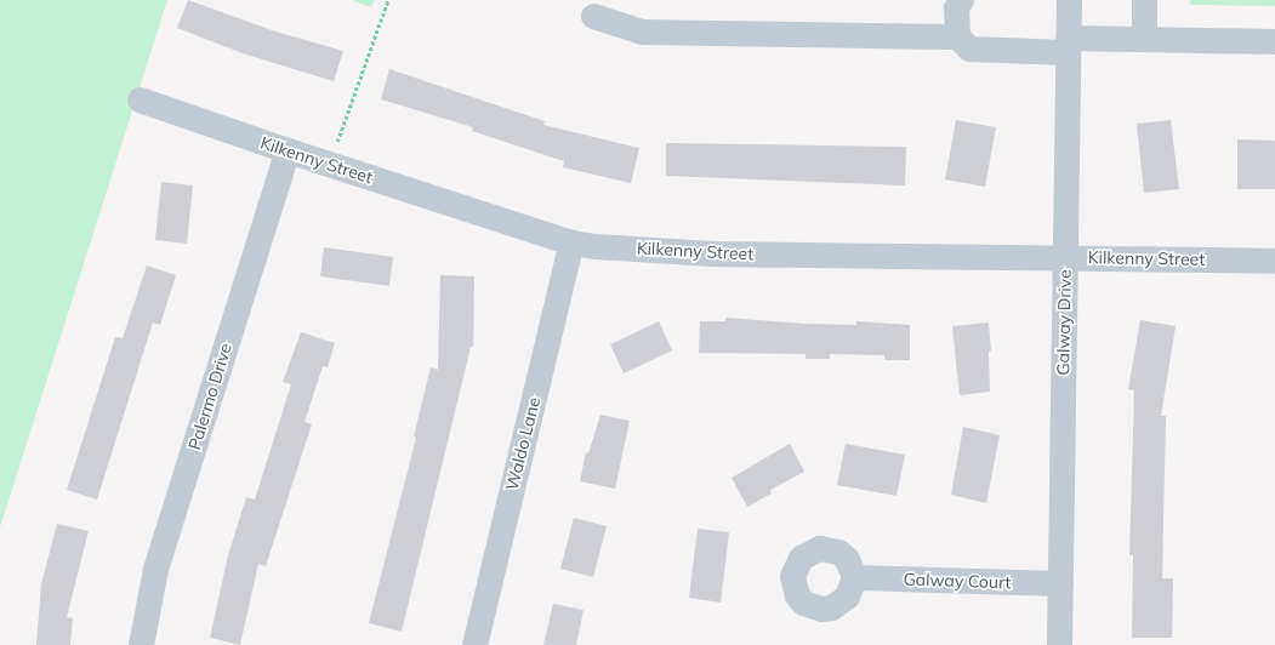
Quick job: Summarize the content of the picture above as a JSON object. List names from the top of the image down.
{
  "streets": {
    "street": [
      "Kilkenny Street",
      "Galway Drive",
      "Palermo Drive",
      "Waldo Lane",
      "Galway Court"
    ]
  },
  "crossings": [
    ["Kilkenny Street", "Galway Drive"],
    ["Kilkenny Street", "Palermo Drive"],
    ["Kilkenny Street", "Waldo Lane"],
    ["Galway Drive", "Galway Court"]
  ]
}
